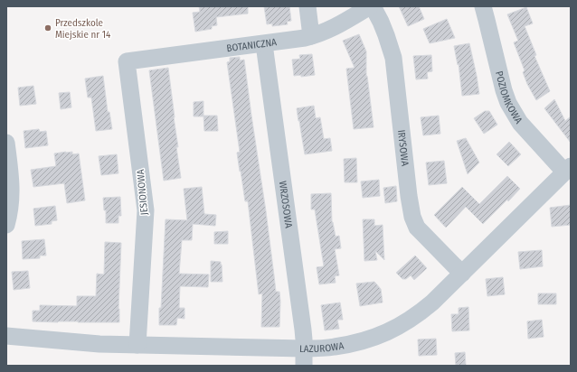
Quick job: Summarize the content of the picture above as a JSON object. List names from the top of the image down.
{
  "streets": {
    "street": [
      "BOTANICZNA",
      "POZIOMKOWA",
      "IRYSOWA",
      "JESIONOWA",
      "WRZOSOWA",
      "LAZUROWA"
    ]
  },
  "crossings": [
    ["BOTANICZNA", "JESIONOWA"],
    ["BOTANICZNA", "WRZOSOWA"],
    ["POZIOMKOWA", "LAZUROWA"],
    ["IRYSOWA", "LAZUROWA"],
    ["JESIONOWA", "LAZUROWA"],
    ["WRZOSOWA", "LAZUROWA"]
  ],
  "places": ["Przedszkole Miejskie nr 14"]
}
